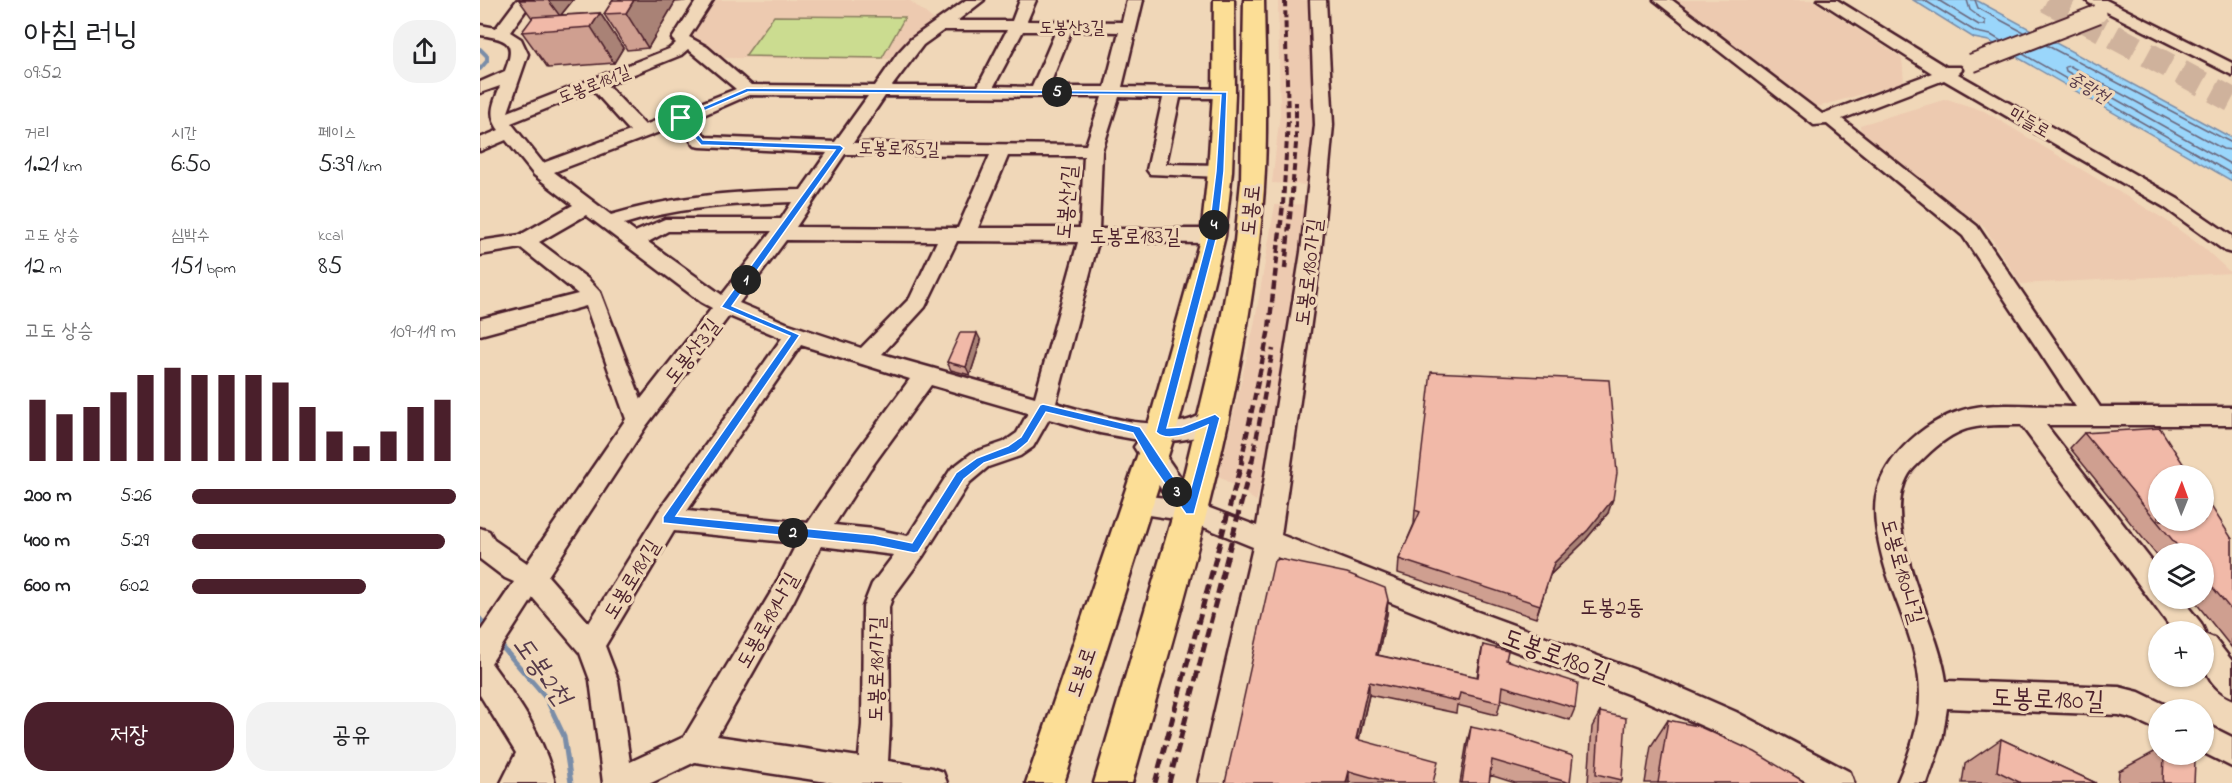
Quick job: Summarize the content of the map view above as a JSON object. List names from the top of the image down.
{
  "streets": {
    "main road": ["도봉로"],
    "street": [
      "도봉산3길",
      "도봉로181길",
      "마들로",
      "도봉로185길",
      "도봉산1길",
      "도봉로183길",
      "도봉로180가길",
      "도봉로180나길",
      "도봉로181나길",
      "도봉로180길",
      "도봉로181가길"
    ]
  },
  "crossings": [
    ["도봉산3길", "도봉로185길"],
    ["도봉산3길", "도봉산1길"],
    ["도봉산3길", "도봉로183길"],
    ["도봉로185길", "도봉산1길"],
    ["도봉산1길", "도봉로183길"],
    ["도봉산1길", "도봉로181가길"],
    ["도봉로", "도봉로183길"],
    ["도봉로", "도봉로180길"],
    ["도봉로180가길", "도봉로180길"],
    ["도봉로180나길", "도봉로180길"]
  ],
  "districts": ["도봉2동"],
  "water": ["중랑천", "도봉2천"],
  "north": "top",
  "page": {
    "heading": ["아침 러닝", "09:52"],
    "pins": [
      "5",
      "4",
      "1",
      "3",
      "2"
    ],
    "stats": [
      ["거리", "1.21 km"],
      ["시간", "6:50"],
      ["페이스", "5:39 /km"],
      ["고도 상승", "12 m"],
      ["심박수", "151 bpm"],
      ["kcal", "85"]
    ],
    "chart": ["고도 상승", "109–119 m"],
    "map_buttons": ["+", "−"],
    "list": [
      {
        "name": "200 m",
        "note": "5:26"
      },
      {
        "name": "400 m",
        "note": "5:29"
      },
      {
        "name": "600 m",
        "note": "6:02"
      }
    ],
    "buttons": ["저장", "공유"]
  }
}
